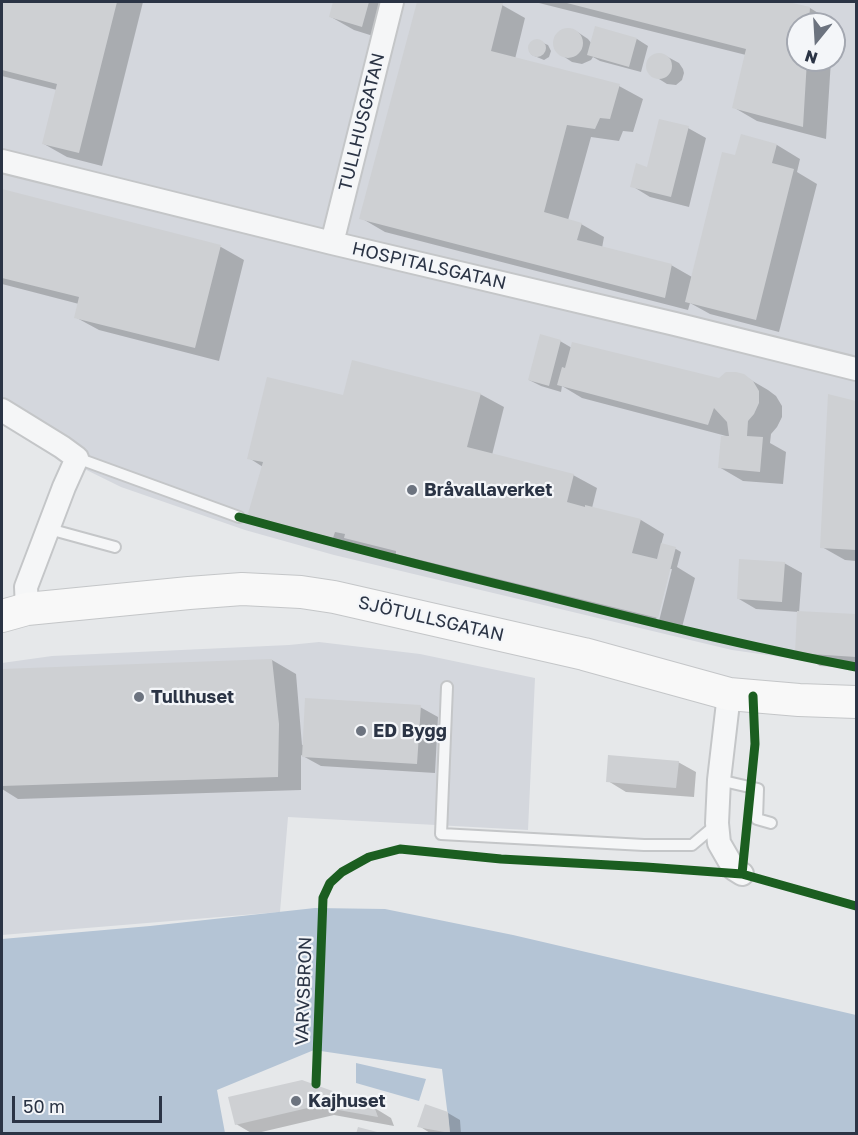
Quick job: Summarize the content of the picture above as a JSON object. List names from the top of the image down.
{
  "streets": {
    "main road": ["SJÖTULLSGATAN"],
    "street": ["TULLHUSGATAN", "HOSPITALSGATAN"],
    "cycle path": ["VARVSBRON"]
  },
  "crossings": [
    ["TULLHUSGATAN", "HOSPITALSGATAN"]
  ],
  "places": [
    "Bråvallaverket",
    "Tullhuset",
    "ED Bygg",
    "Kajhuset"
  ],
  "scale_bar": "50 m",
  "north": "bottom"
}
